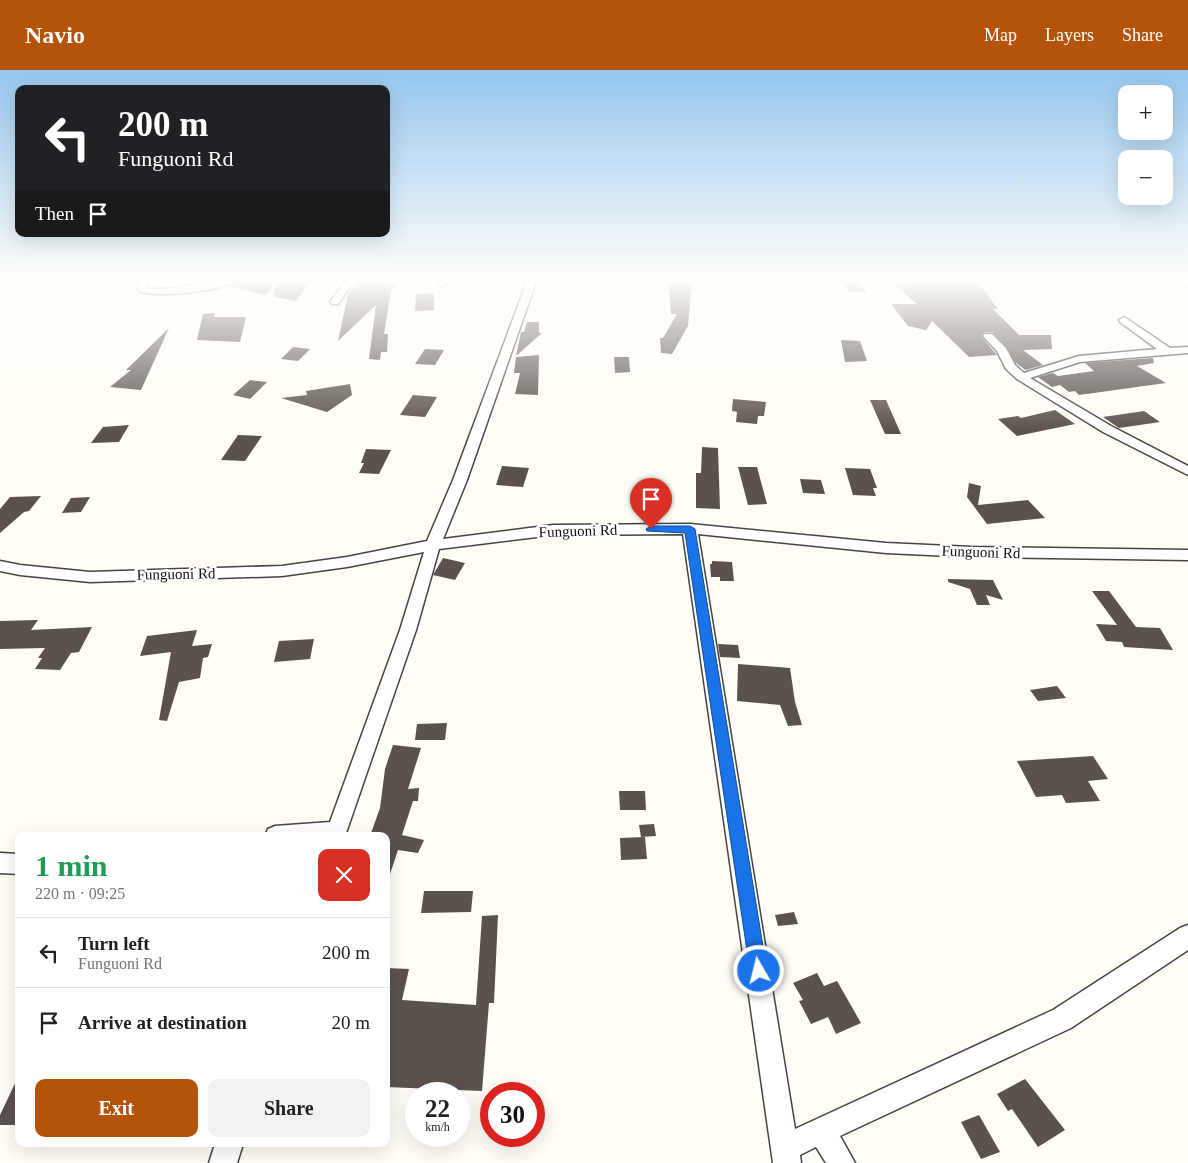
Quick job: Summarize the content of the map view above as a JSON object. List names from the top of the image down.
{
  "streets": {
    "street": ["Funguoni Rd"]
  },
  "page": {
    "header": "Navio",
    "nav": ["Map", "Layers", "Share"],
    "map_buttons": ["+", "−"],
    "turn": ["200 m", "Funguoni Rd"],
    "then": "Then",
    "heading": ["1 min", "220 m · 09:25"],
    "list": [
      {
        "name": "Turn left",
        "note": "Funguoni Rd",
        "value": "200 m"
      },
      {
        "name": "Arrive at destination",
        "value": "20 m"
      }
    ],
    "buttons": ["Exit", "Share"],
    "speed": "22 km/h",
    "limit": "30"
  }
}
